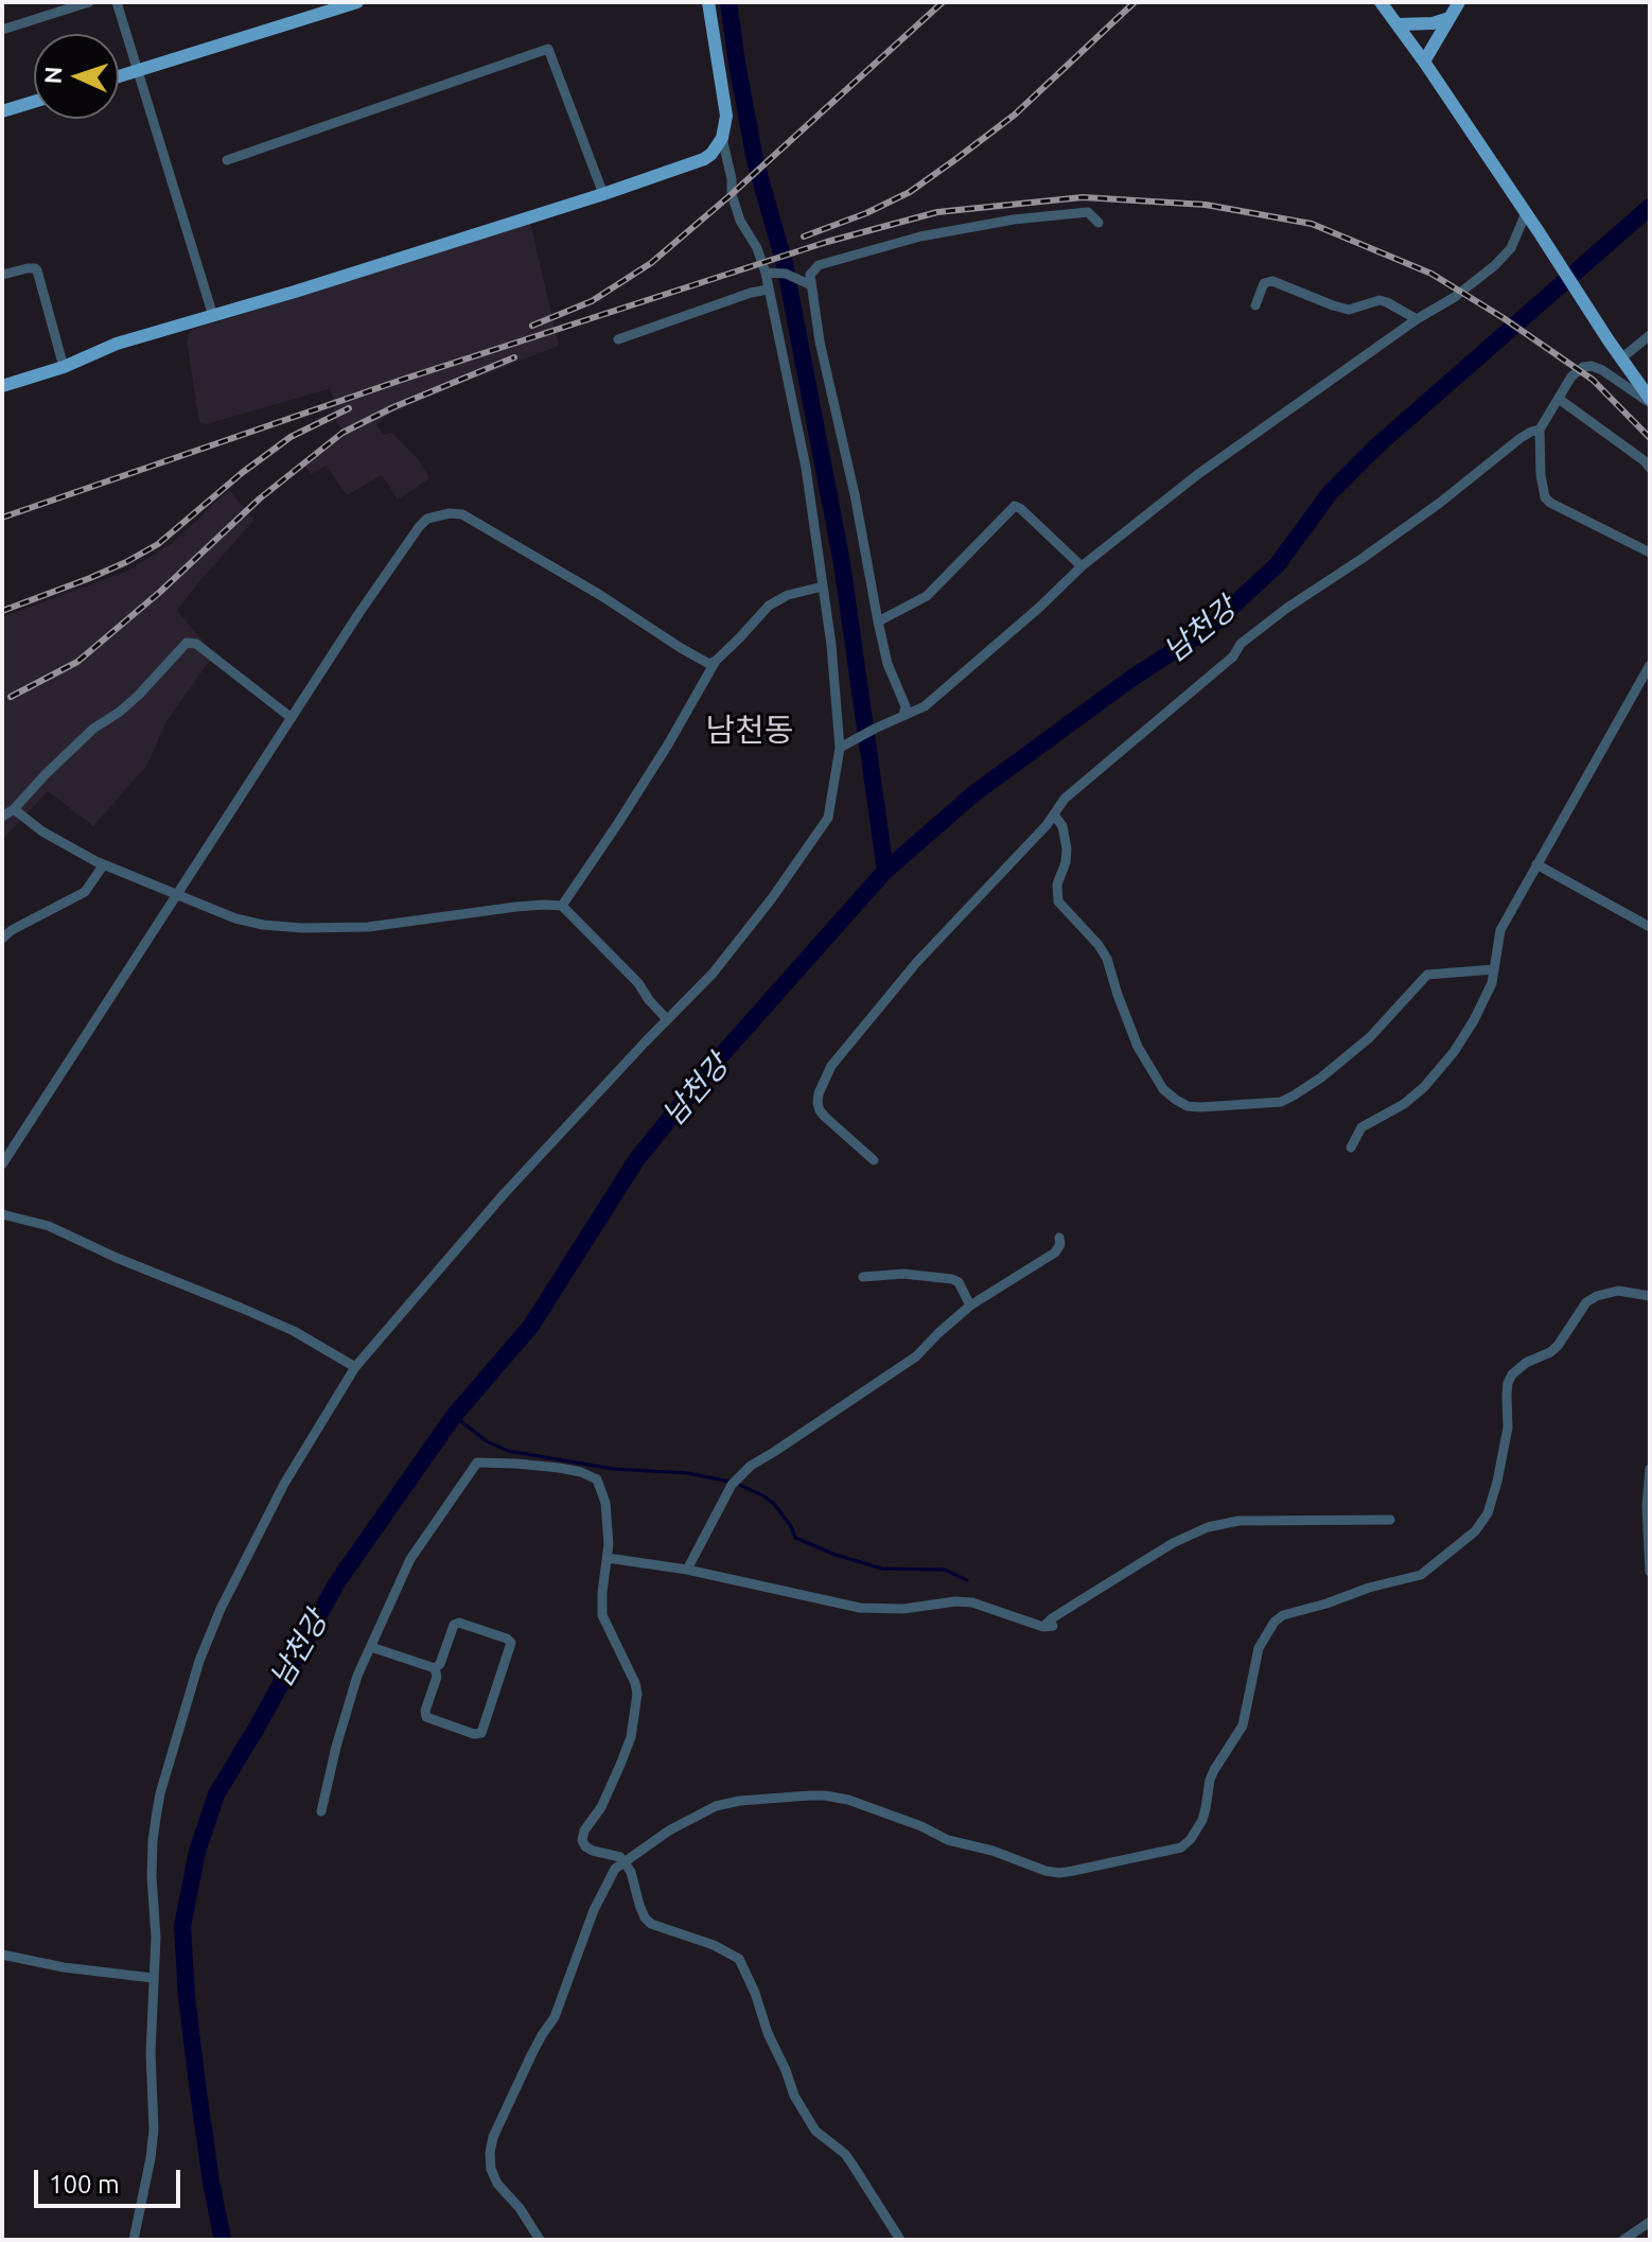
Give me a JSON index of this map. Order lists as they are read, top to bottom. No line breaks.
{"districts":["남천동"],"water":["남천강"],"scale_bar":"100 m","north":"left"}
